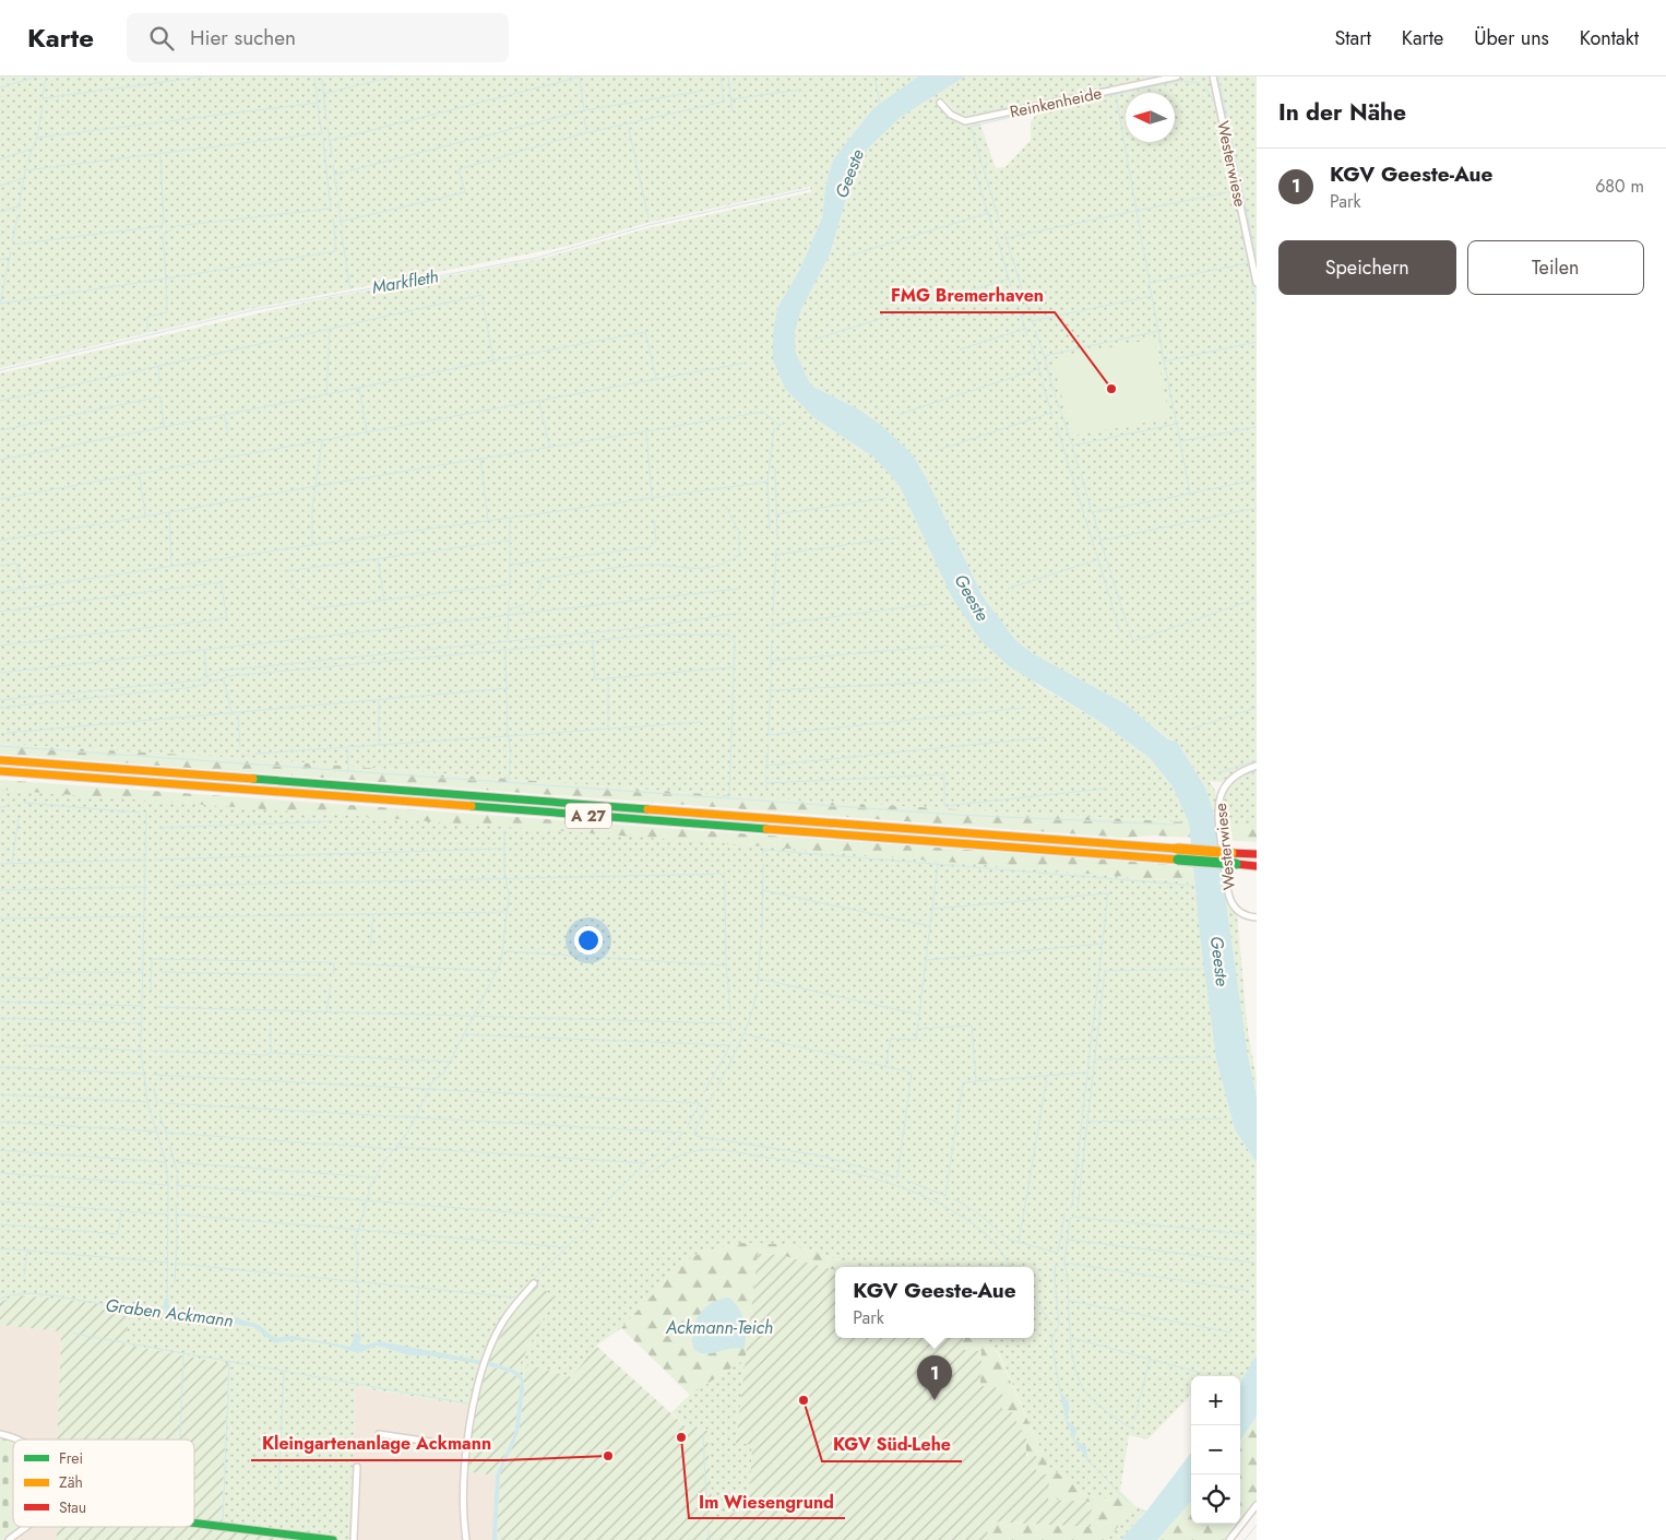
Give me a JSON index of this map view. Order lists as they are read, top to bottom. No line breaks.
{"streets":{"main road":["A 27"],"street":["Reinkenheide","Westerwiese"]},"water":["Geeste","Markfleth","Graben Ackmann","Ackmann-Teich"],"places":["FMG Bremerhaven","KGV Süd-Lehe","Im Wiesengrund","Kleingartenanlage Ackmann"],"legend":["Frei","Zäh","Stau"],"north":"left","page":{"header":"Karte","search":"Hier suchen","nav":["Start","Karte","Über uns","Kontakt"],"heading":"In der Nähe","list":[{"mark":"1","name":"KGV Geeste-Aue","note":"Park","value":"680 m"}],"buttons":["Speichern","Teilen"],"popup":["KGV Geeste-Aue","Park"],"pins":"1","map_buttons":["+","−"]}}
